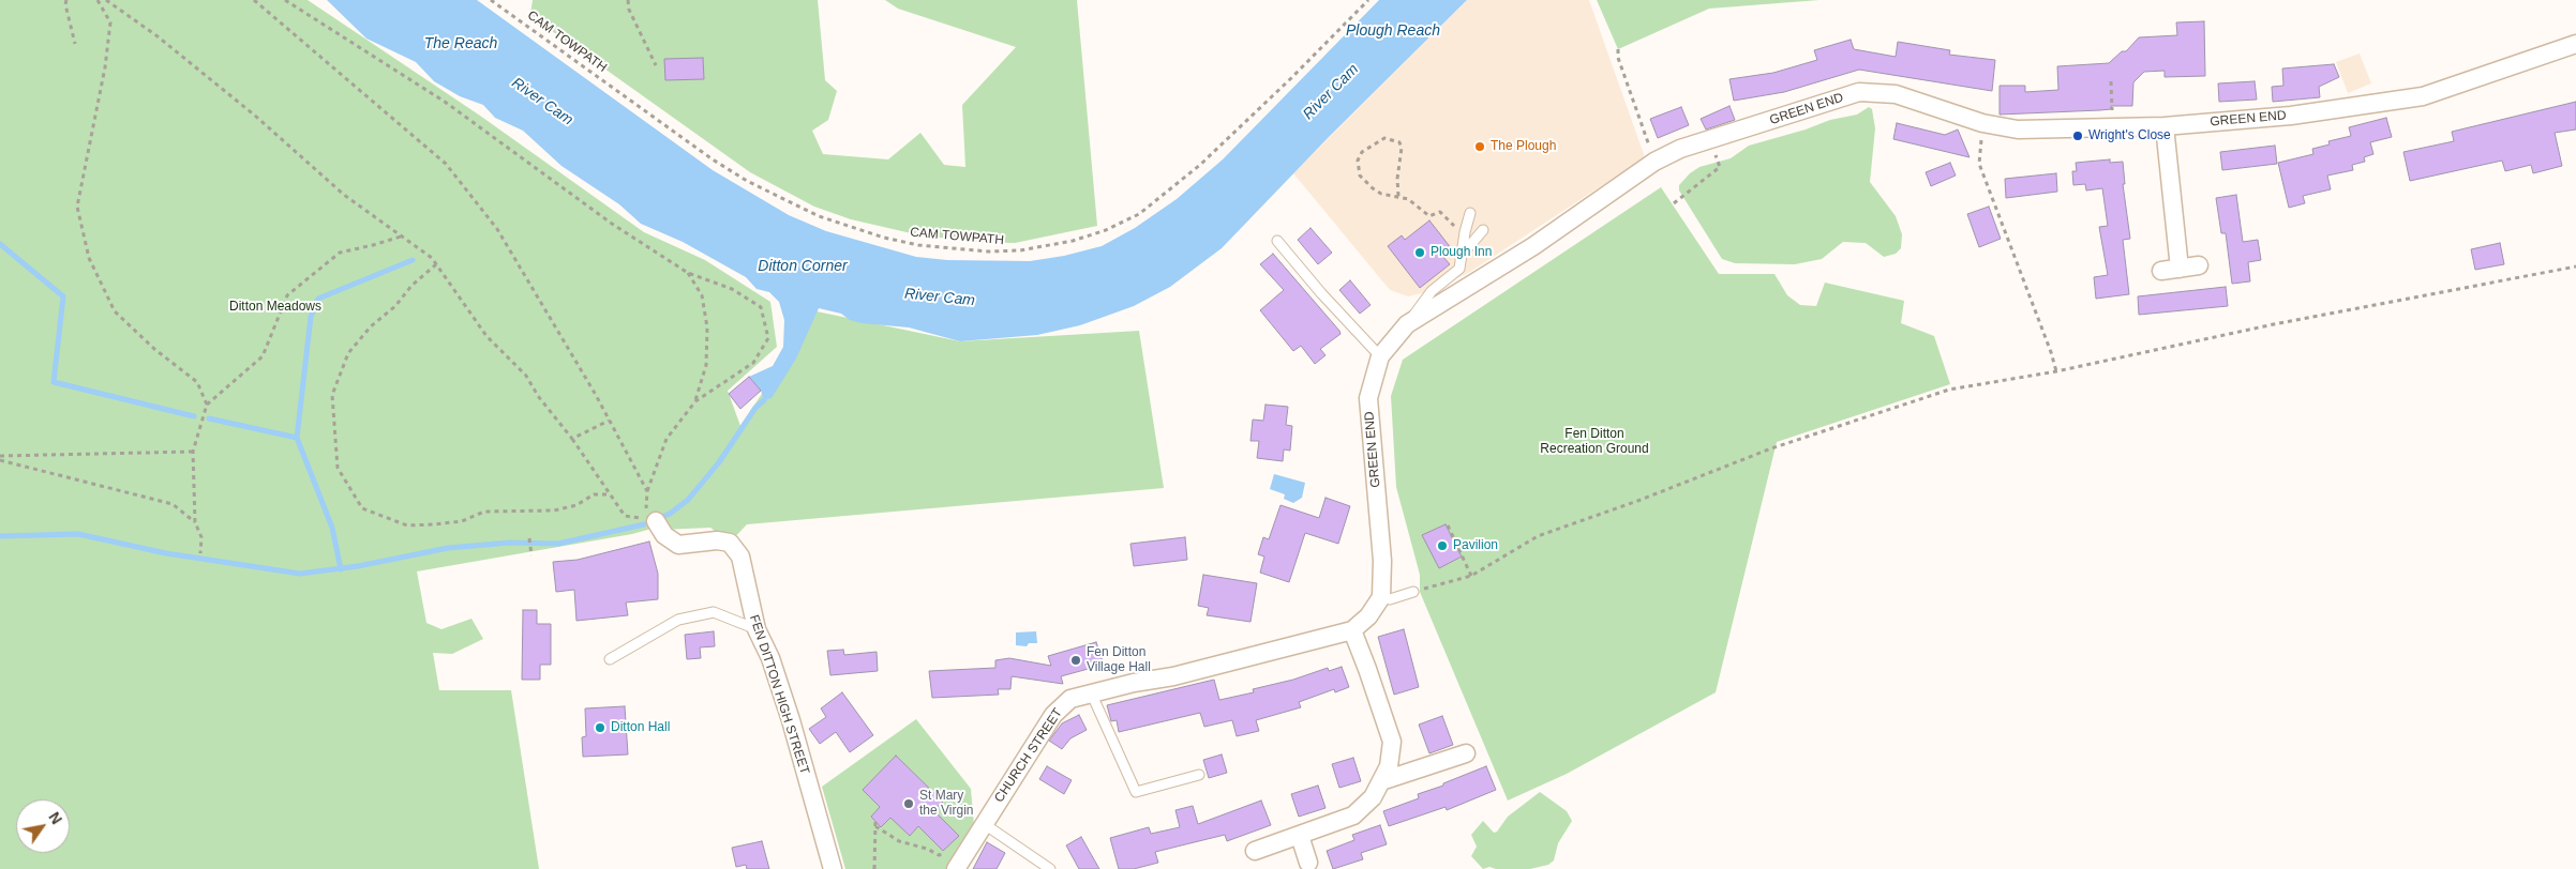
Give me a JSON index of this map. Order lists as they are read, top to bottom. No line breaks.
{"streets":{"street":["GREEN END","FEN DITTON HIGH STREET","CHURCH STREET"],"path":["CAM TOWPATH"]},"water":["Plough Reach","The Reach","River Cam","Ditton Corner"],"parks":["Ditton Meadows","Fen Ditton Recreation Ground"],"places":["Wright's Close","The Plough","Plough Inn","Pavilion","Fen Ditton Village Hall","Ditton Hall","St Mary the Virgin"],"north":"top right"}
